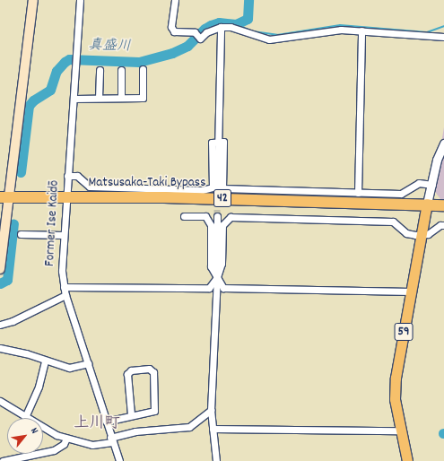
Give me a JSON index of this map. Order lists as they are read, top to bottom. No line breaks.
{"streets":{"highway":["Matsusaka-Taki Bypass","42"],"main road":["59"],"street":["Former Ise Kaidō"]},"crossings":[["Matsusaka-Taki Bypass","Former Ise Kaidō"],["Matsusaka-Taki Bypass","59"]],"districts":["上川町"],"water":["真盛川"],"north":"top right"}
